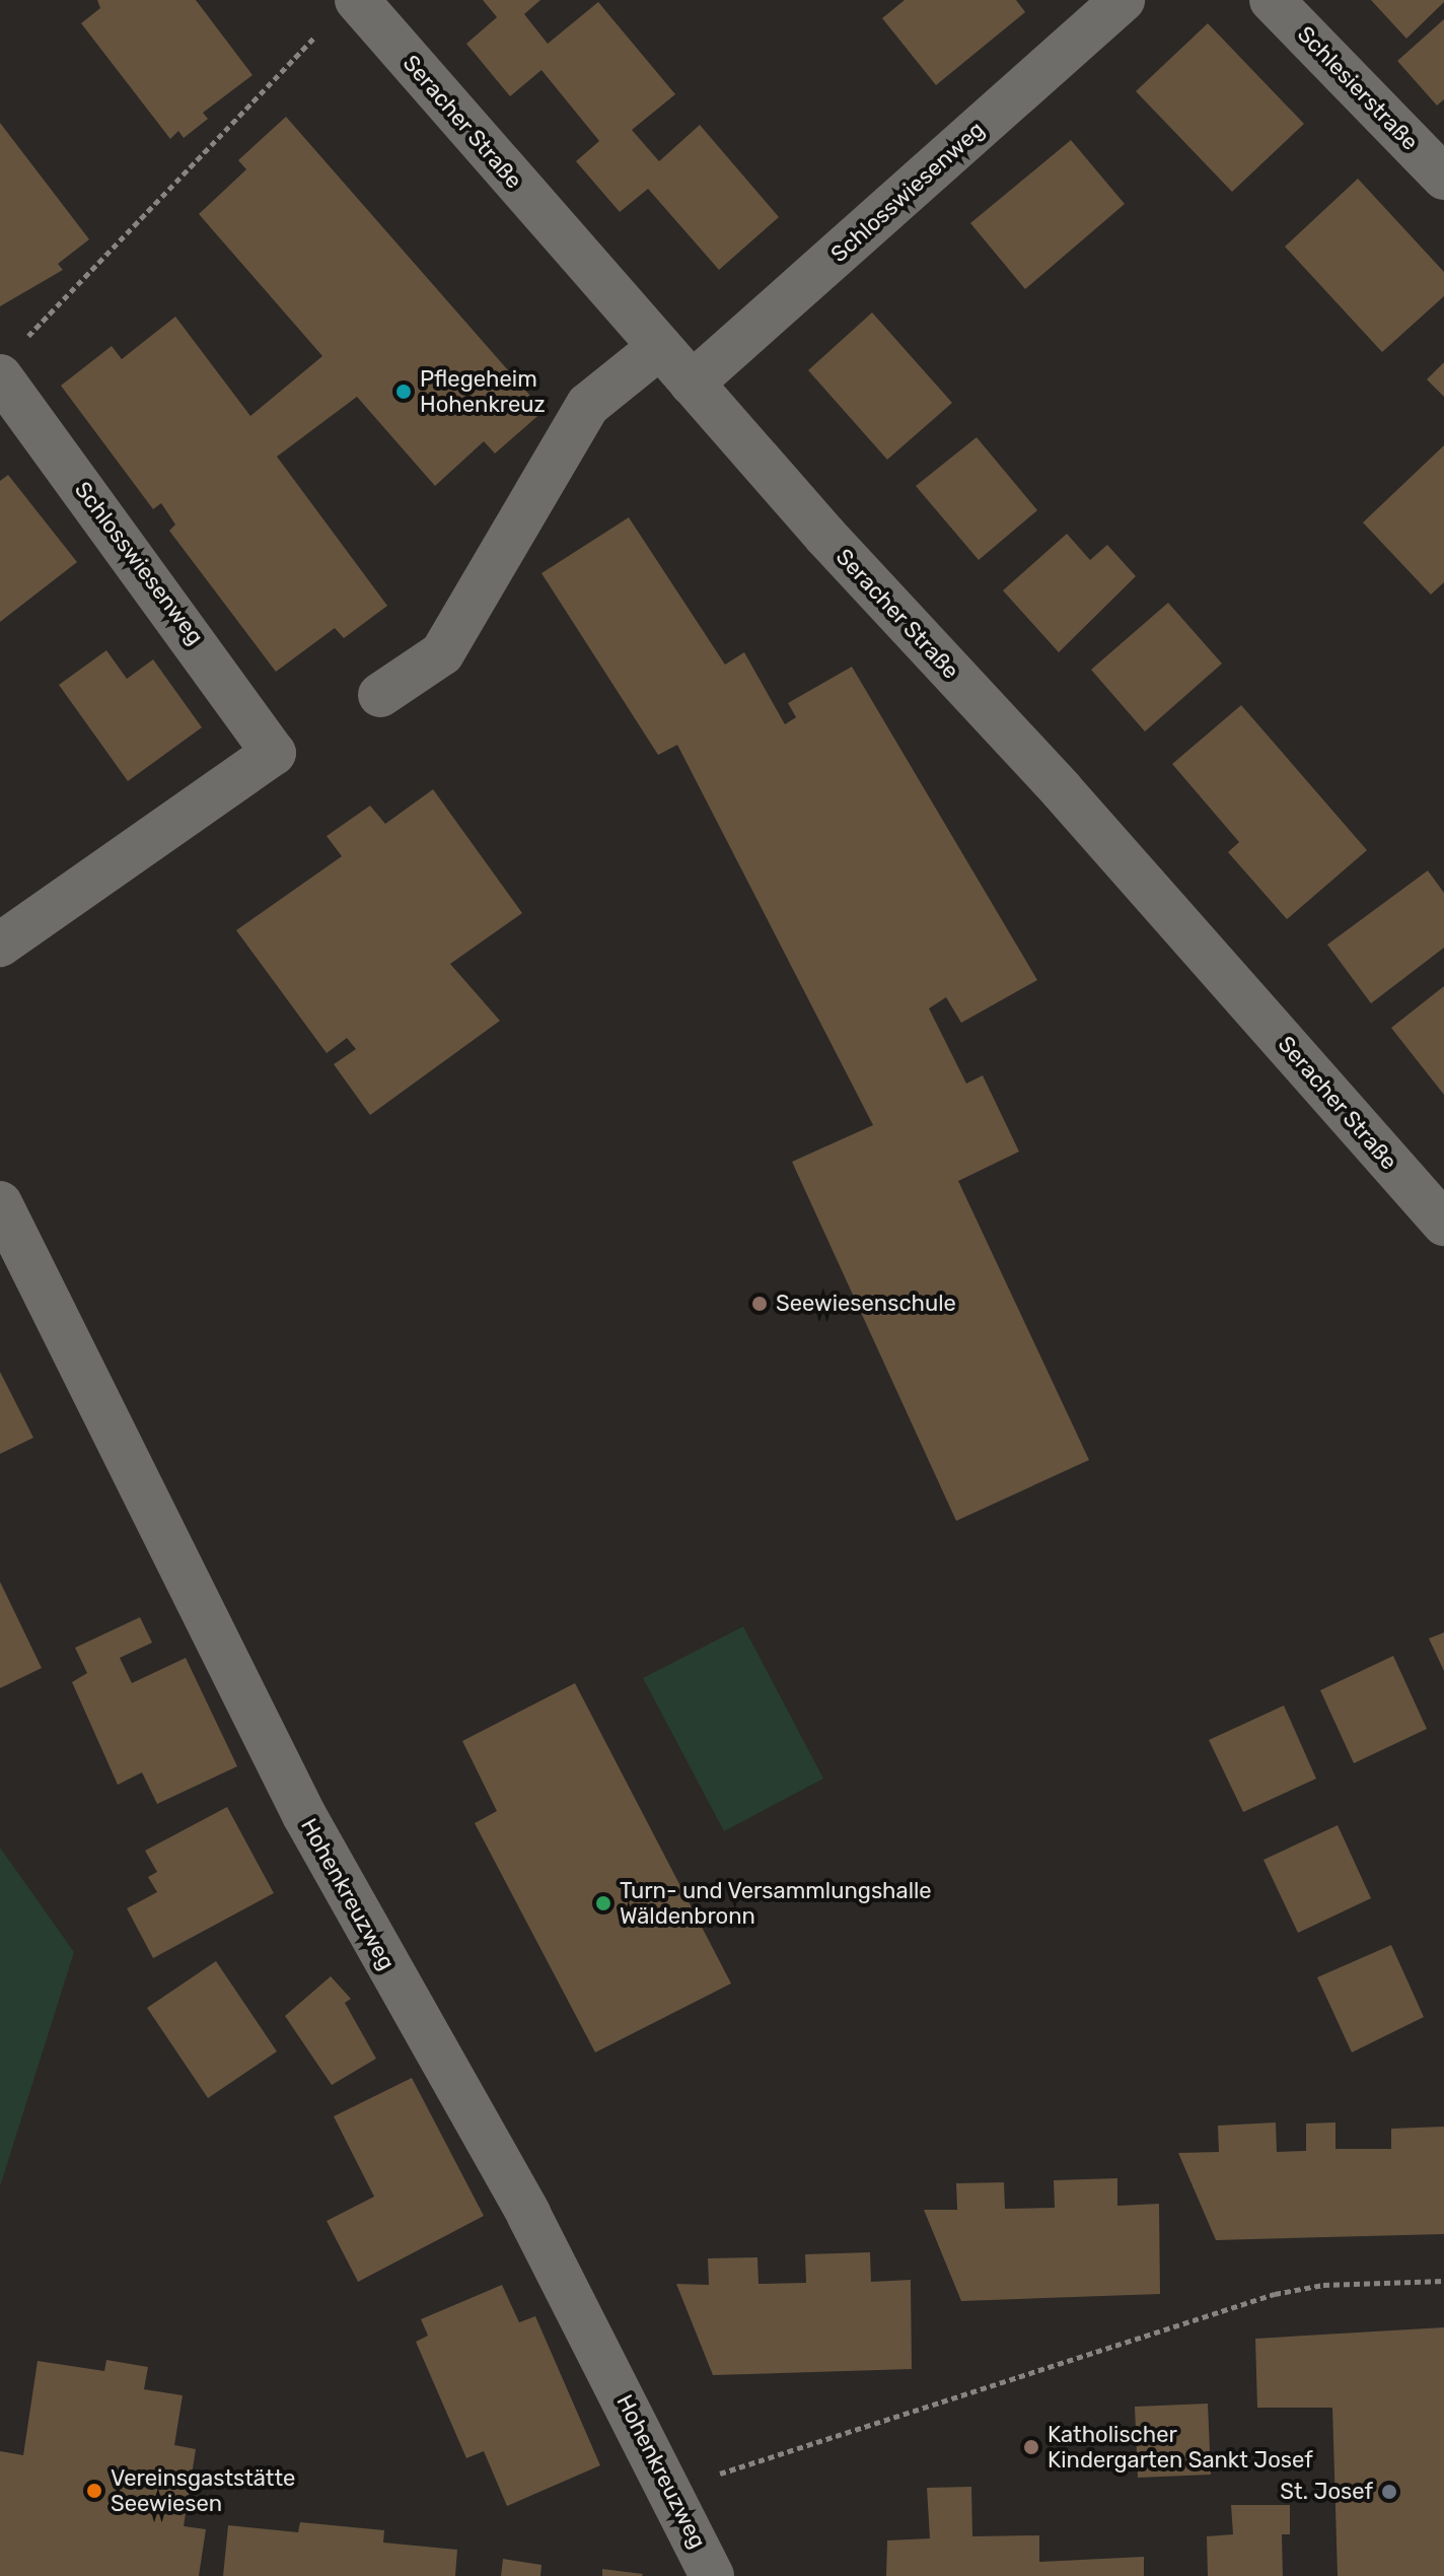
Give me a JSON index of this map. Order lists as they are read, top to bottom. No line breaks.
{"streets":{"street":["Schlesierstraße","Seracher Straße","Schlosswiesenweg","Hohenkreuzweg"]},"crossings":[["Seracher Straße","Schlosswiesenweg"]],"places":["Pflegeheim Hohenkreuz","Seewiesenschule","Turn- und Versammlungshalle Wäldenbronn","Katholischer Kindergarten Sankt Josef","Vereinsgaststätte Seewiesen","St. Josef"]}
